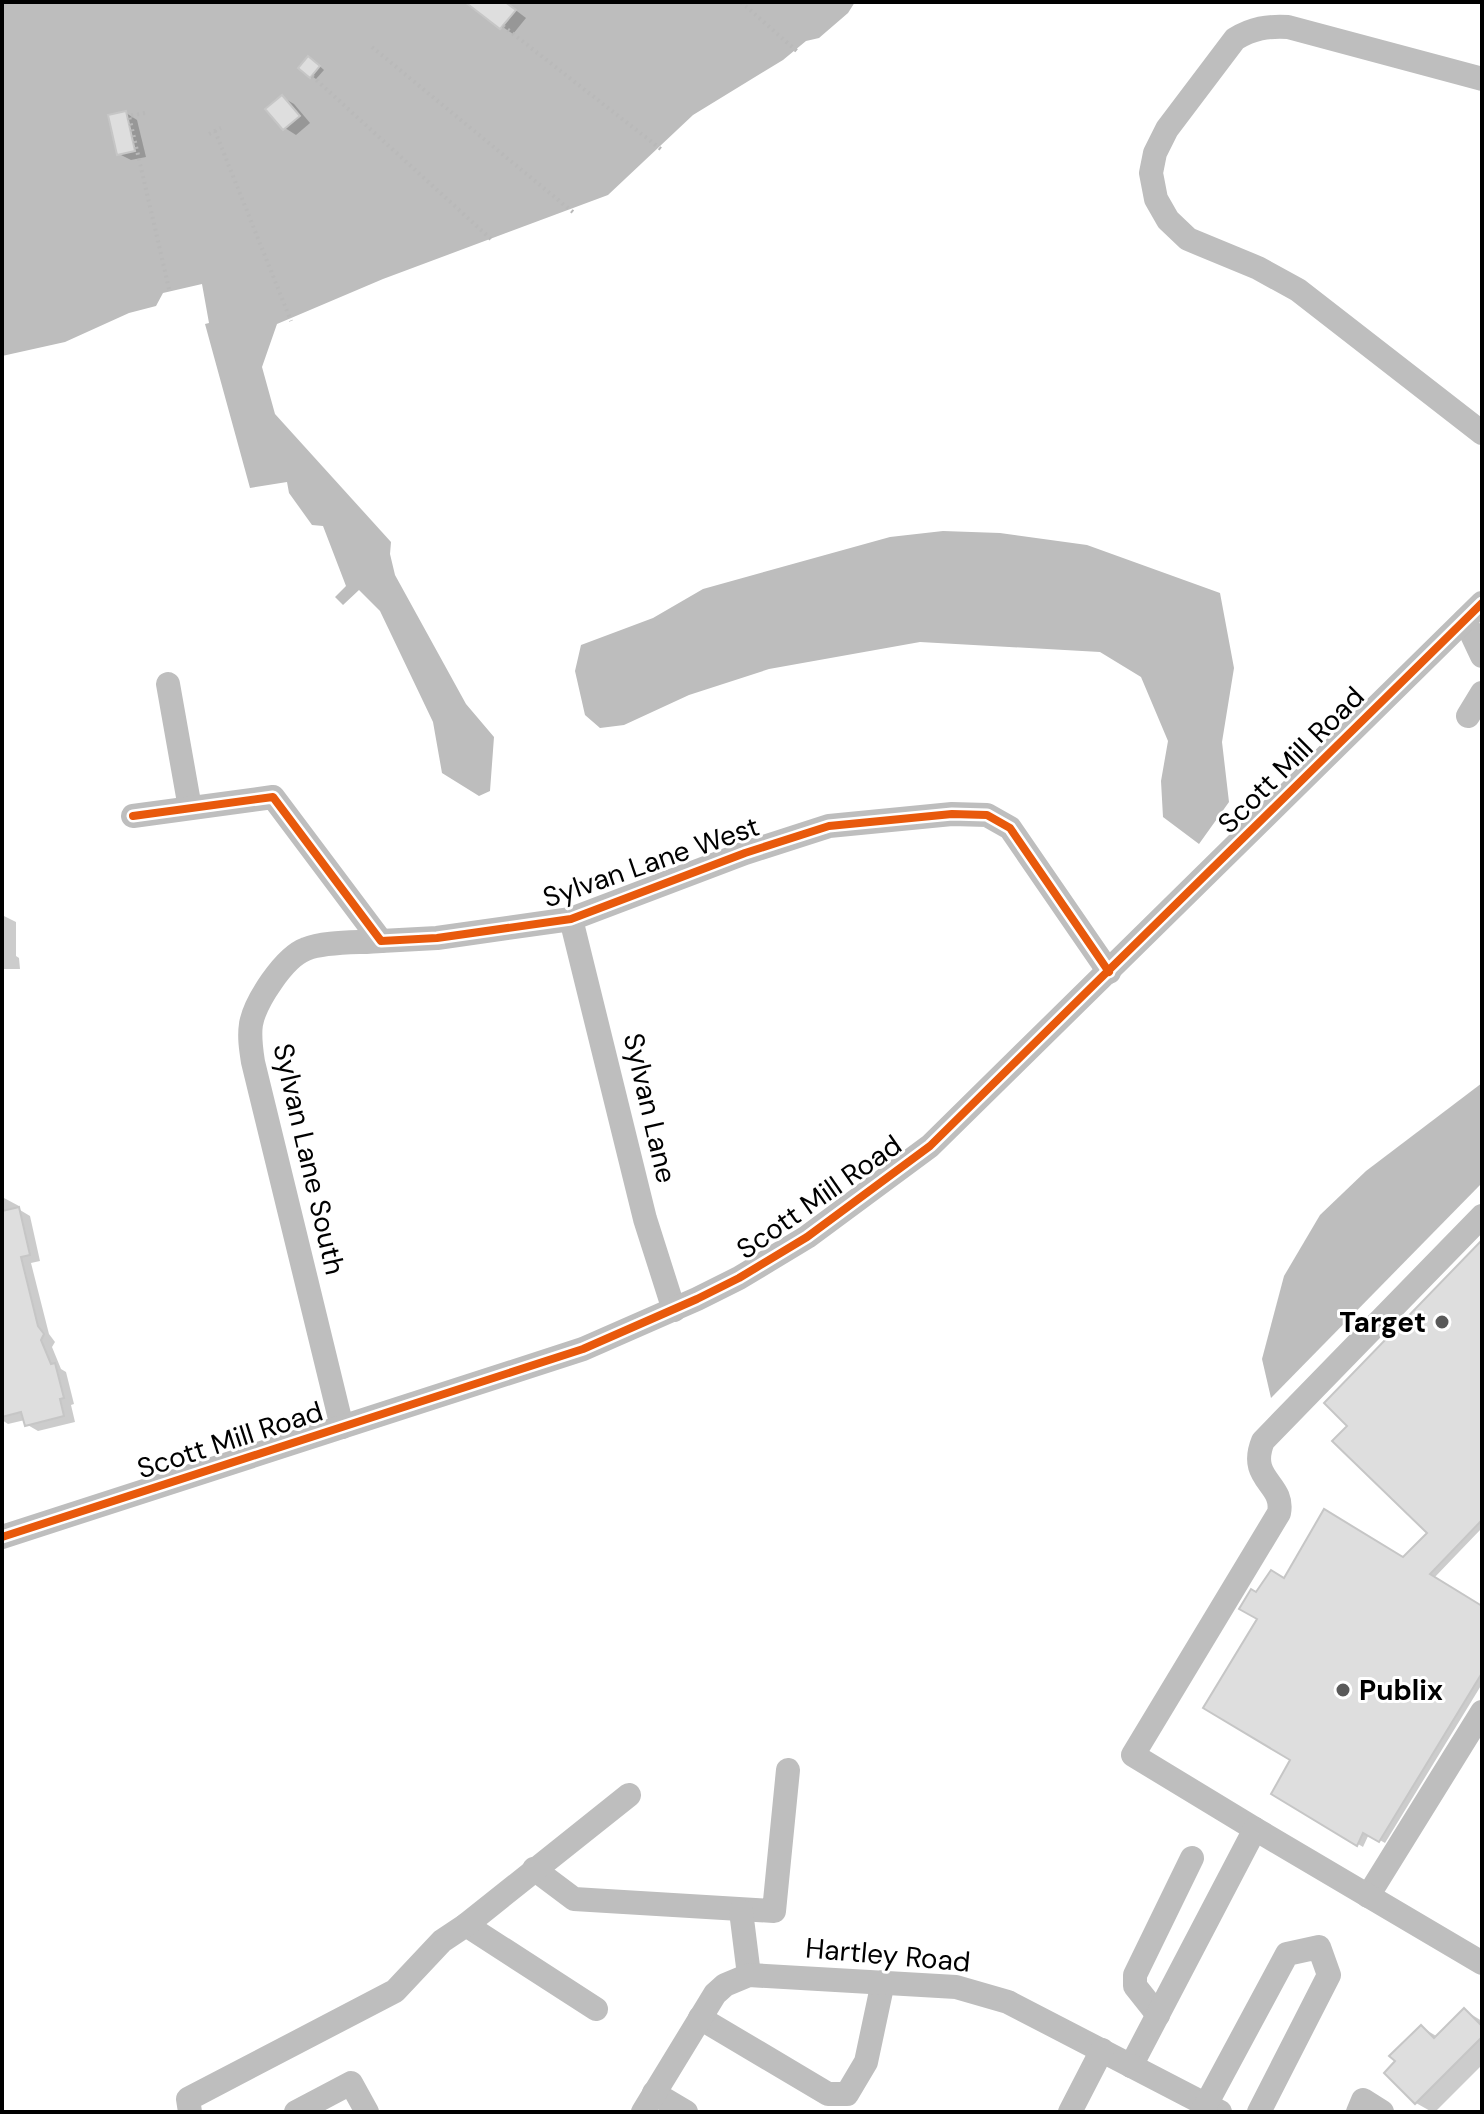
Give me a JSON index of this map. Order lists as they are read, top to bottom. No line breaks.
{"streets":{"street":["Scott Mill Road","Sylvan Lane West","Sylvan Lane","Sylvan Lane South","Hartley Road"]},"crossings":[["Scott Mill Road","Sylvan Lane West"],["Scott Mill Road","Sylvan Lane"],["Scott Mill Road","Sylvan Lane South"],["Sylvan Lane West","Sylvan Lane"],["Sylvan Lane West","Sylvan Lane South"]],"places":["Target","Publix"]}
